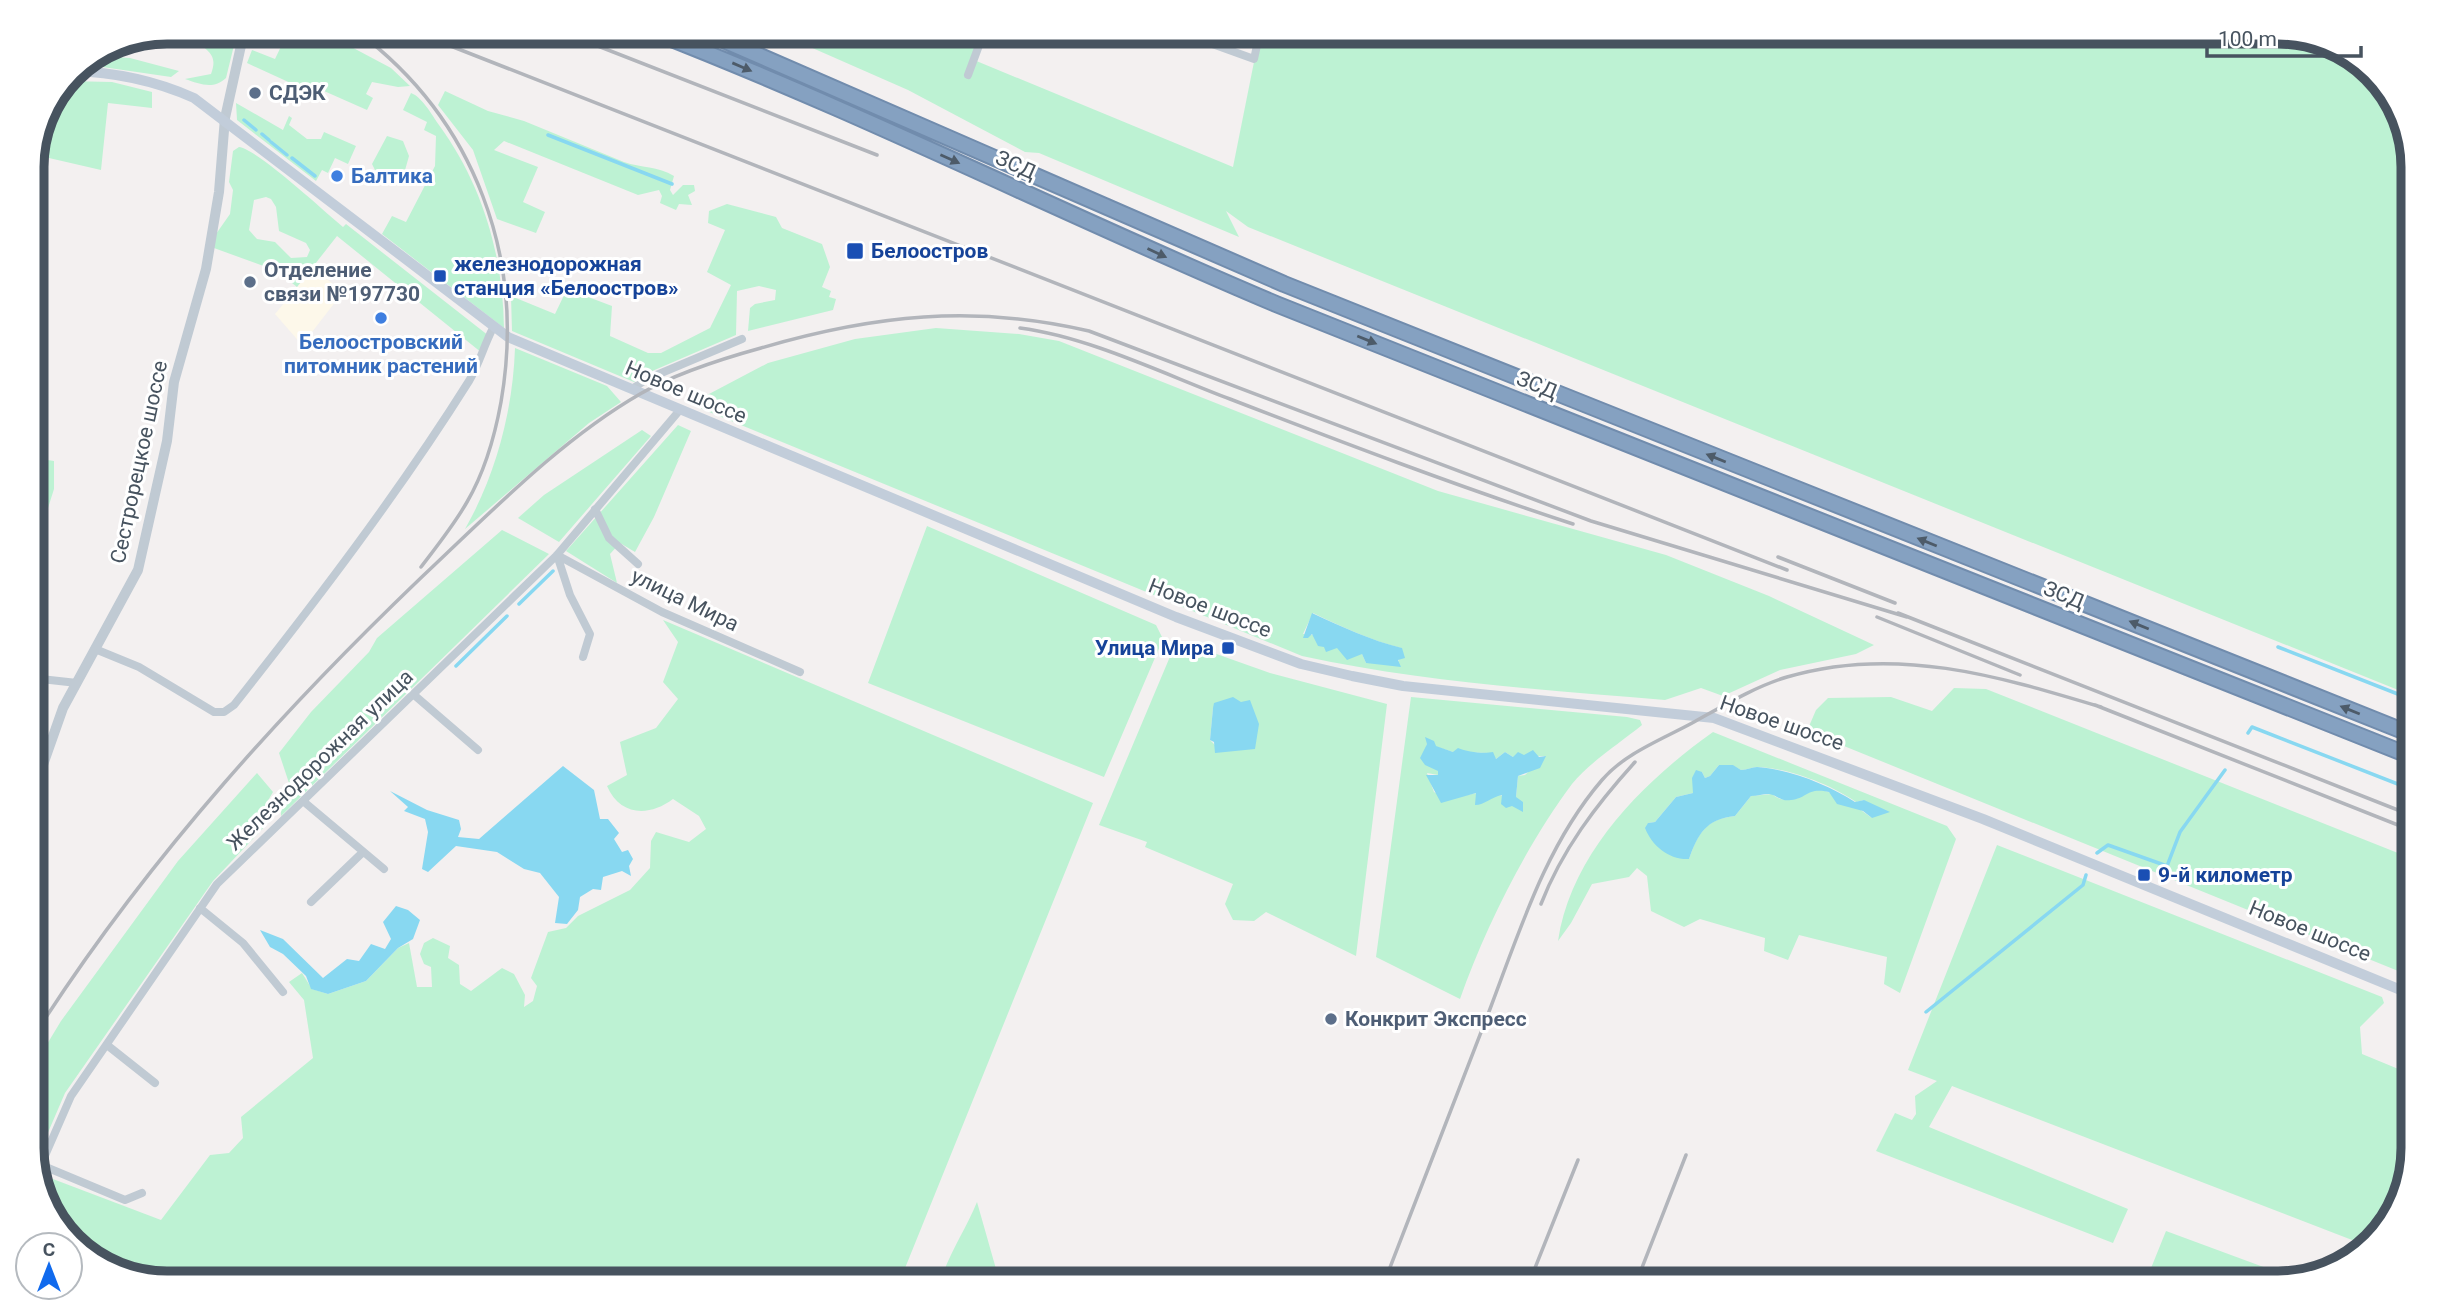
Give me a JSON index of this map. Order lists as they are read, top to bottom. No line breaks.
{"streets":{"highway":["ЗСД"],"main road":["Новое шоссе"],"street":["Сестрорецкое шоссе","улица Мира","Железнодорожная улица"]},"crossings":[["Новое шоссе","Сестрорецкое шоссе"],["Новое шоссе","Железнодорожная улица"],["улица Мира","Железнодорожная улица"]],"places":{"other":["СДЭК","Балтика","Отделение связи №197730","Белоостровский питомник растений","Конкрит Экспресс"],"transit":["Белоостров","железнодорожная станция «Белоостров»","Улица Мира","9-й километр"]},"scale_bar":"100 m","north":"top"}
